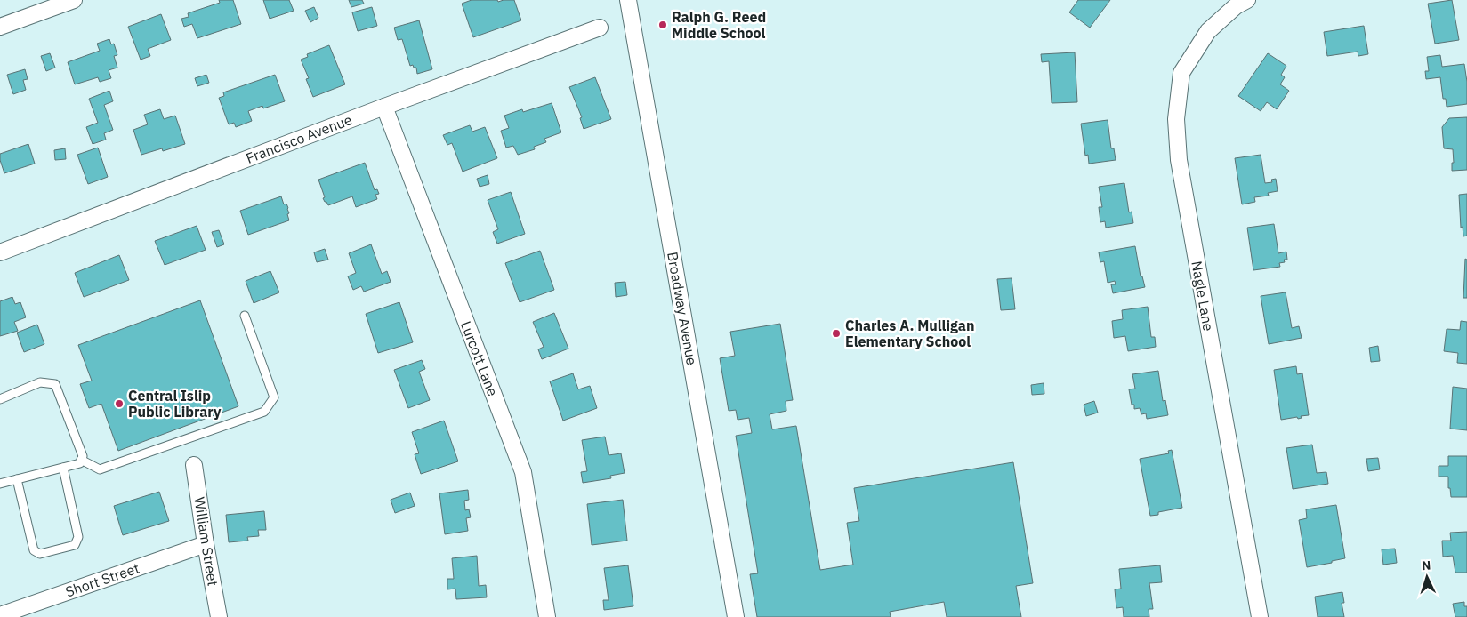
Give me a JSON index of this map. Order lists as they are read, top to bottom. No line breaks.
{"streets":{"street":["Francisco Avenue","Nagle Lane","Broadway Avenue","Lurcott Lane","William Street","Short Street"]},"crossings":[["Francisco Avenue","Lurcott Lane"],["William Street","Short Street"]],"places":["Ralph G. Reed Middle School","Charles A. Mulligan Elementary School","Central Islip Public Library"],"north":"top"}
